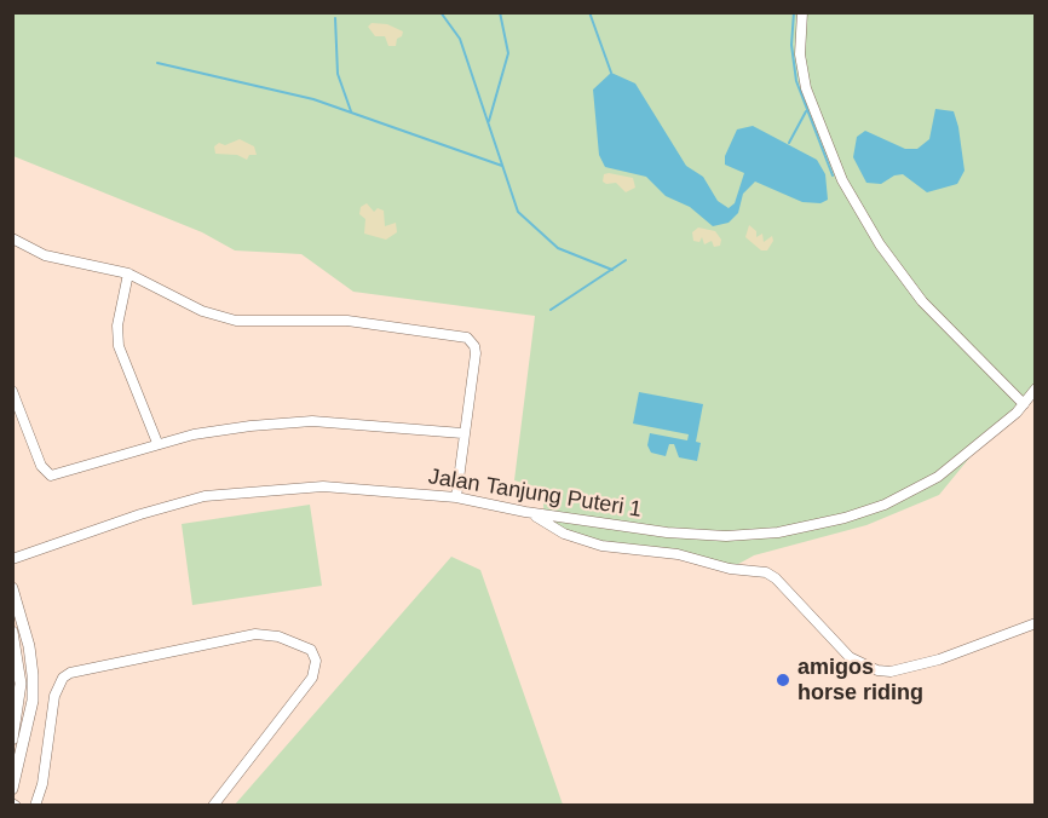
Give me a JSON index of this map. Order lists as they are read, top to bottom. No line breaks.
{"streets":{"street":["Jalan Tanjung Puteri 1"]},"places":["amigos horse riding"]}
